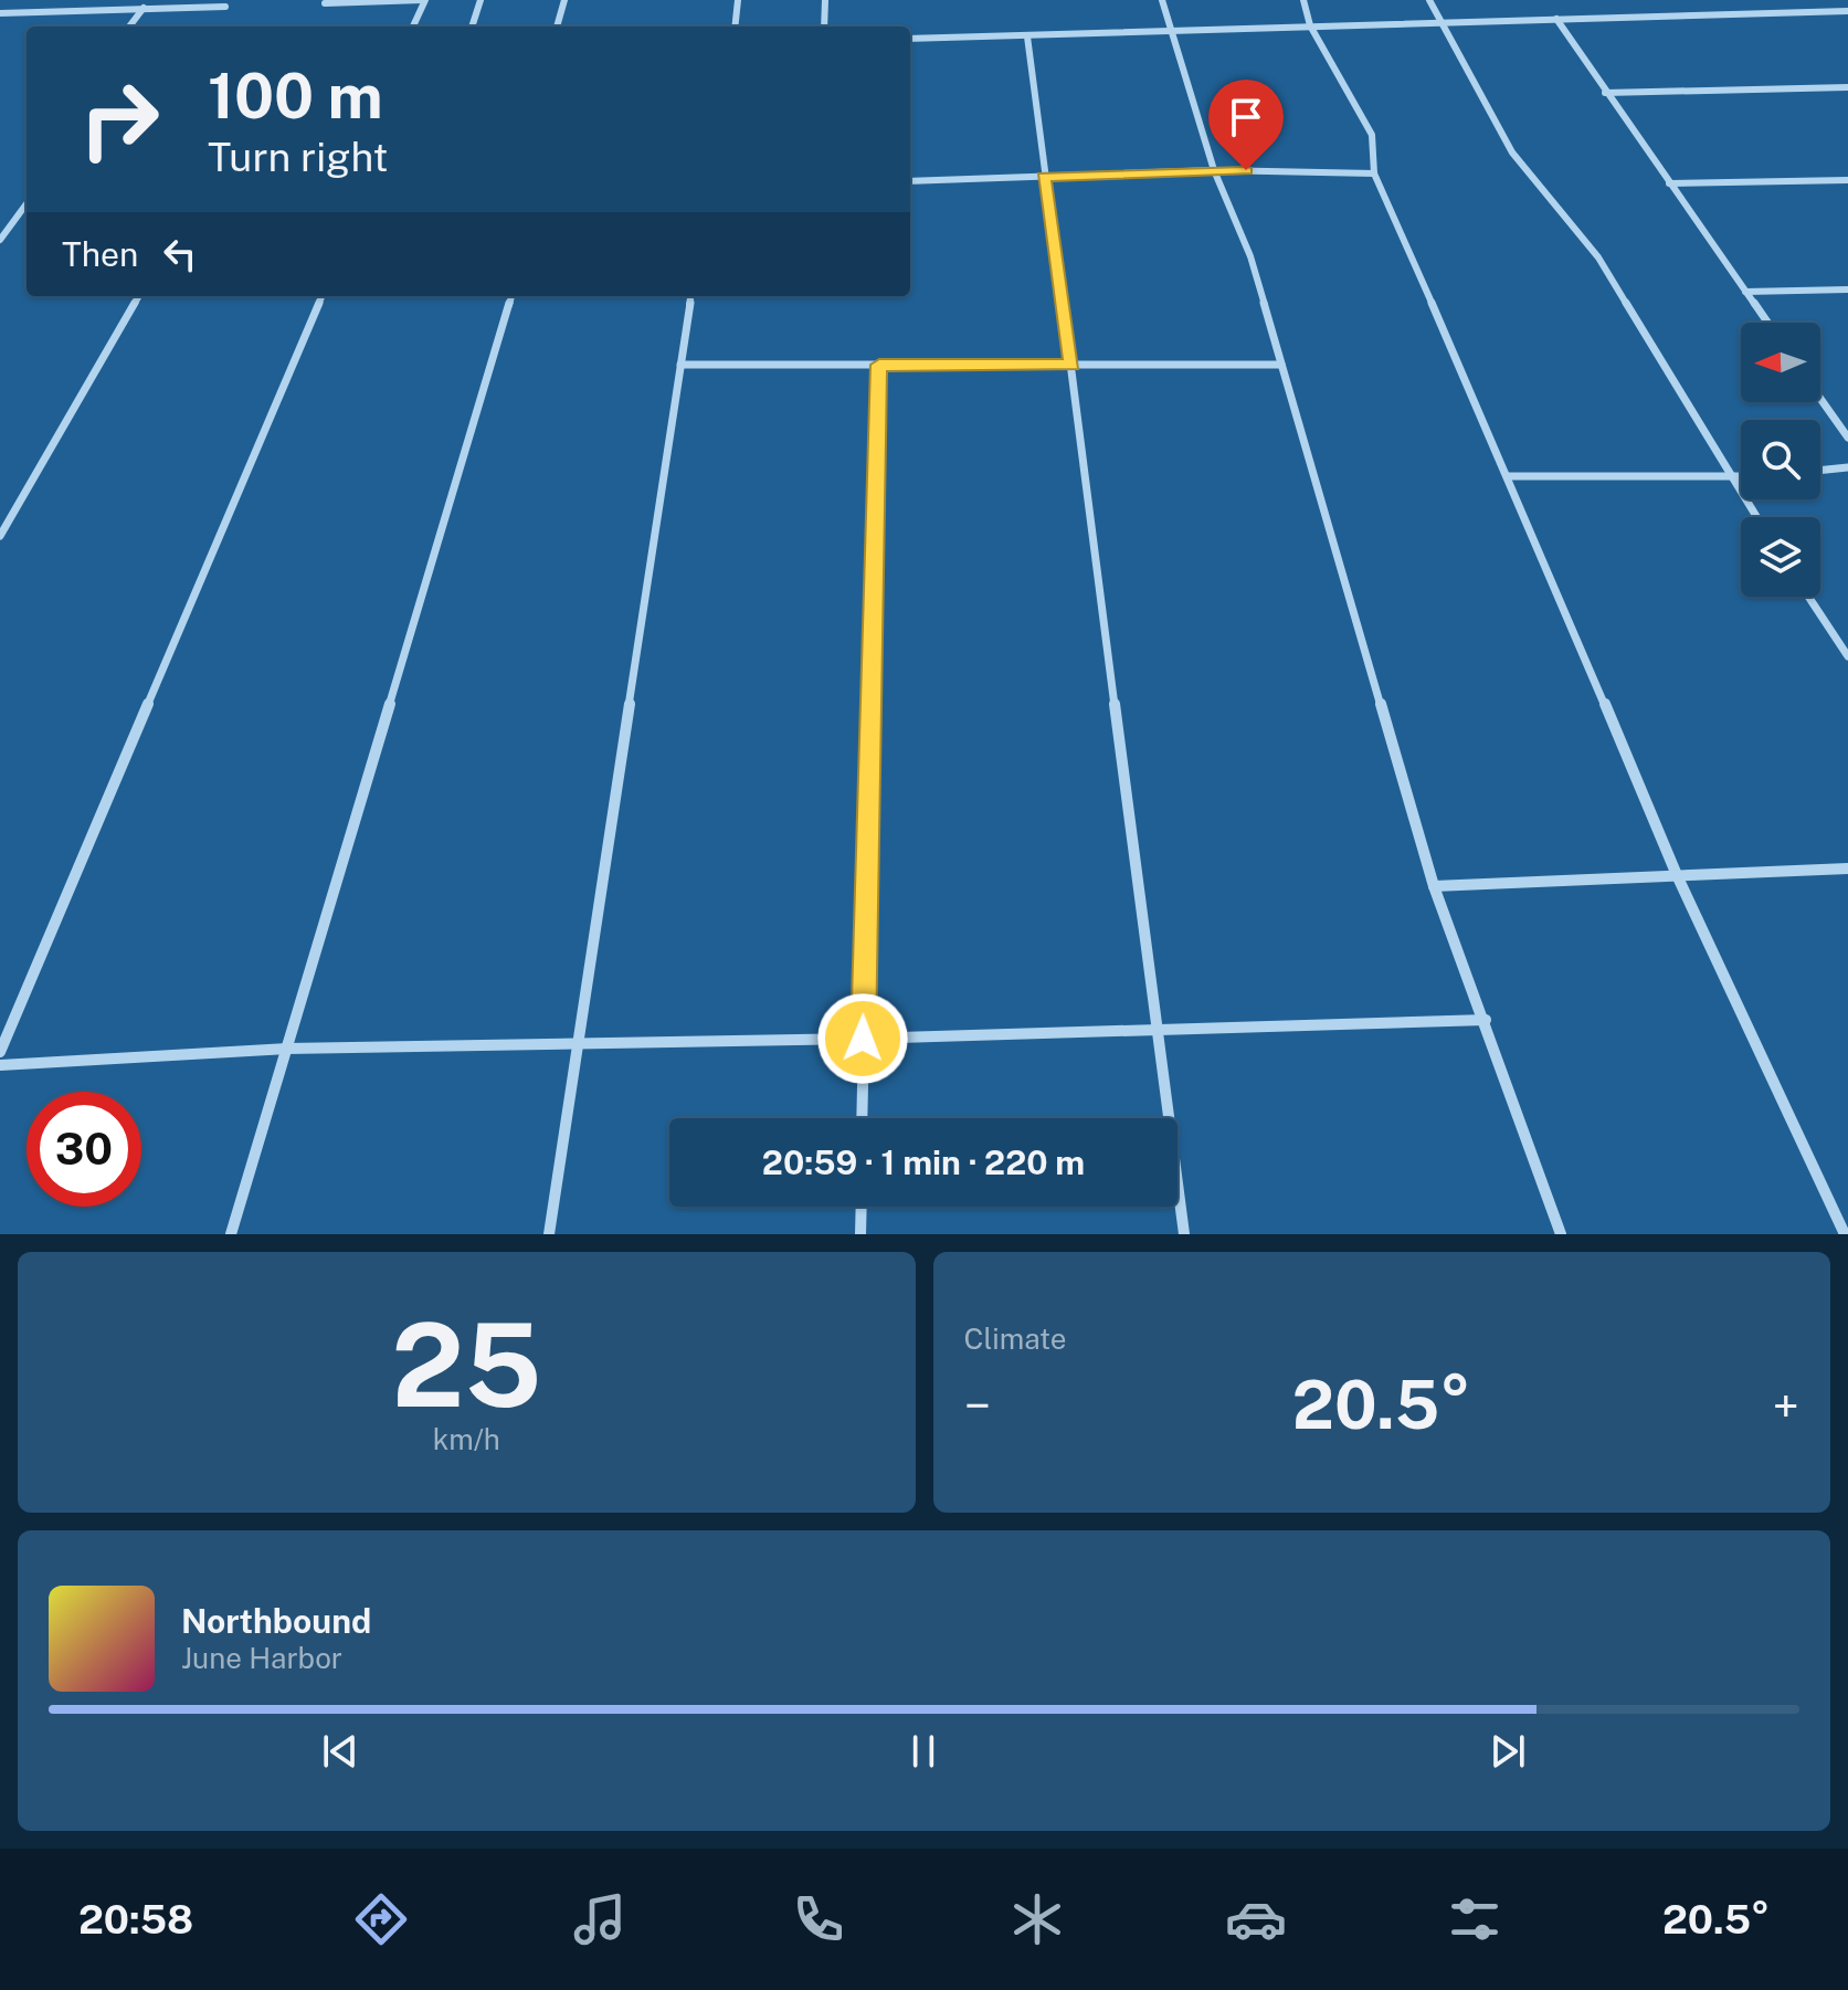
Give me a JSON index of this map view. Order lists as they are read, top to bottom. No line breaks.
{"north":"left","page":{"turn":["100 m","Turn right"],"then":"Then","limit":"30","trip":"20:59 · 1 min · 220 m","tile":[["25","km/h"],"Climate"],"heat":["−","20.5°","+"],"song":["Northbound","June Harbor"],"tabs":["20:58","20.5°"]}}
